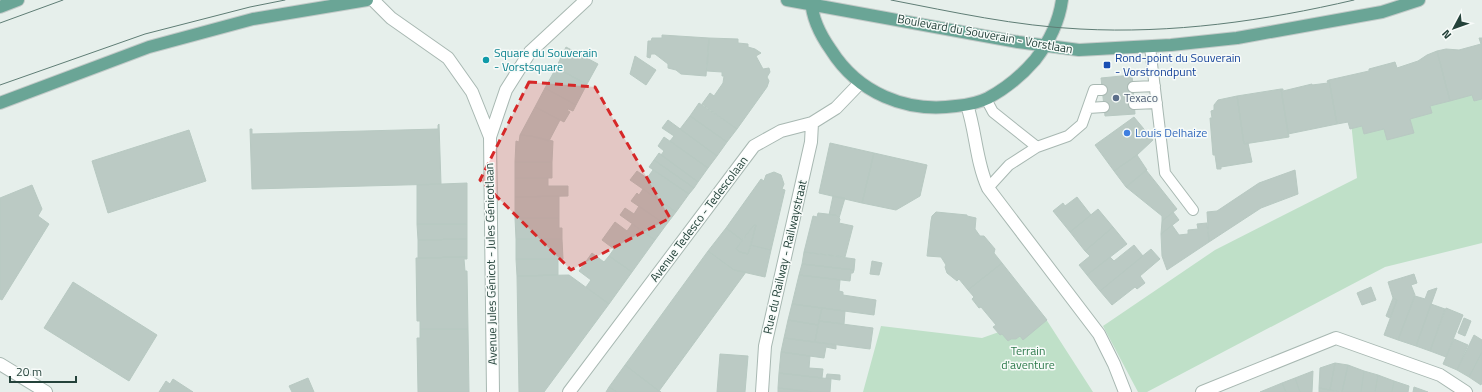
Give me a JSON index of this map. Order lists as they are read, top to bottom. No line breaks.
{"streets":{"main road":["Boulevard du Souverain - Vorstlaan"],"street":["Avenue Tedesco - Tedescolaan","Rue du Railway - Railwaystraat","Avenue Jules Génicot - Jules Génicotlaan"]},"crossings":[["Avenue Tedesco - Tedescolaan","Rue du Railway - Railwaystraat"]],"parks":["Terrain d'aventure"],"places":{"other":["Square du Souverain - Vorstsquare","Texaco","Louis Delhaize"],"transit":["Rond-point du Souverain - Vorstrondpunt"]},"scale_bar":"20 m","north":"bottom left"}
